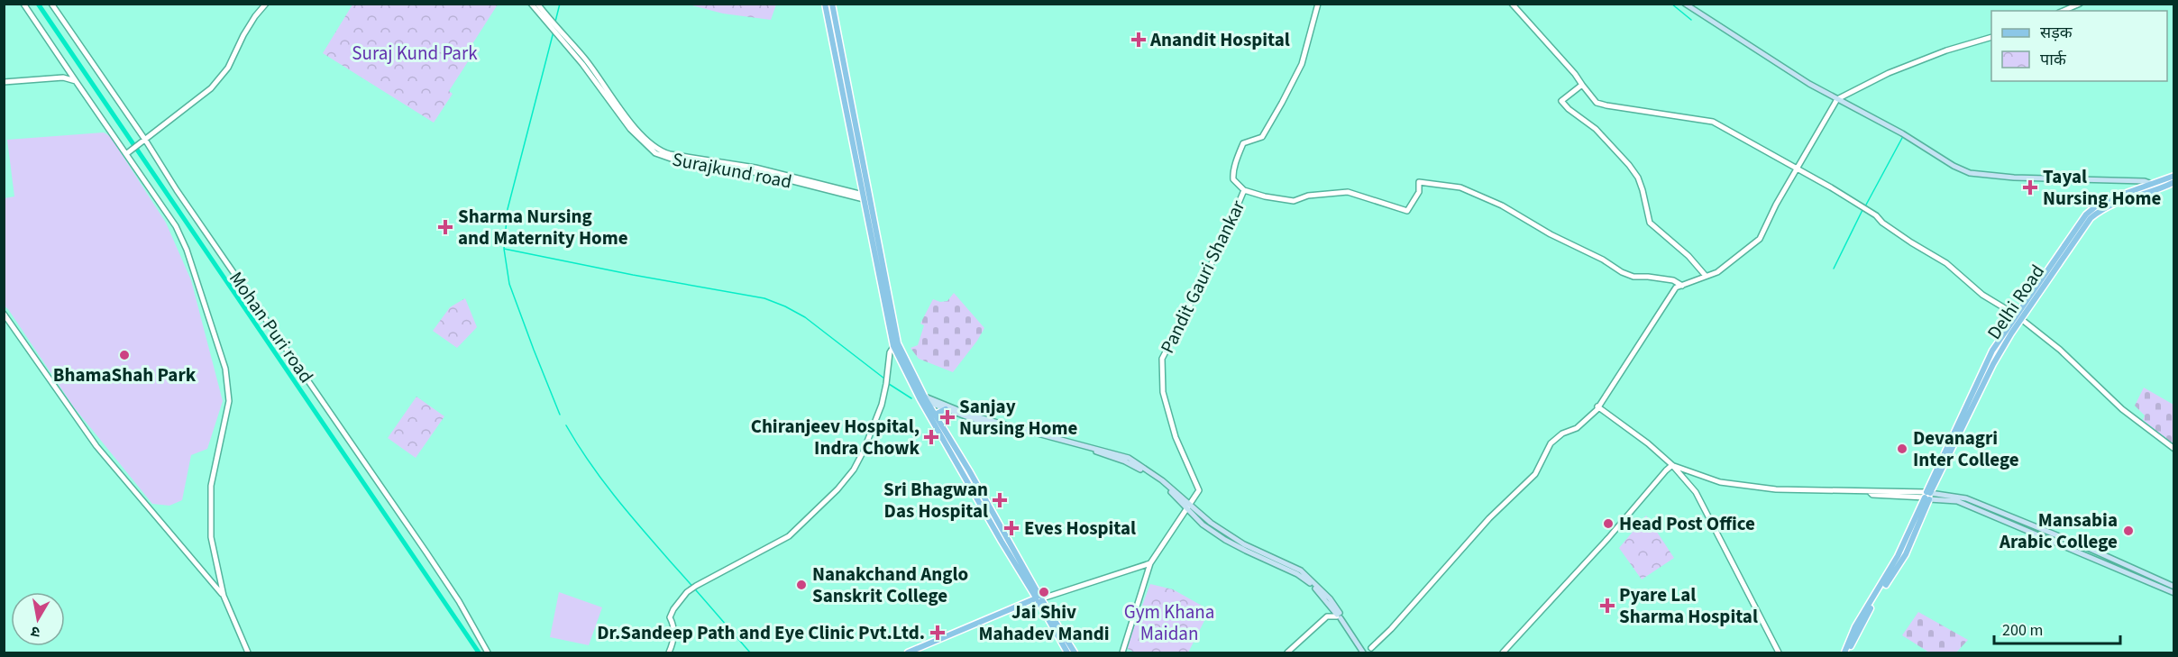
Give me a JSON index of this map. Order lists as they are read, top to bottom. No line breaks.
{"streets":{"main road":["Delhi Road"],"street":["Surajkund road","Pandit Gauri Shankar","Mohan Puri road"]},"parks":["Suraj Kund Park","Gym Khana Maidan"],"places":{"health":["Anandit Hospital","Tayal Nursing Home","Sharma Nursing and Maternity Home","Sanjay Nursing Home","Chiranjeev Hospital, Indra Chowk","Sri Bhagwan Das Hospital","Eves Hospital","Pyare Lal Sharma Hospital","Dr.Sandeep Path and Eye Clinic Pvt.Ltd."],"other":["BhamaShah Park","Devanagri Inter College","Head Post Office","Mansabia Arabic College","Nanakchand Anglo Sanskrit College","Jai Shiv Mahadev Mandi"]},"legend":["सड़क","पार्क"],"scale_bar":"200 m","north":"bottom"}
